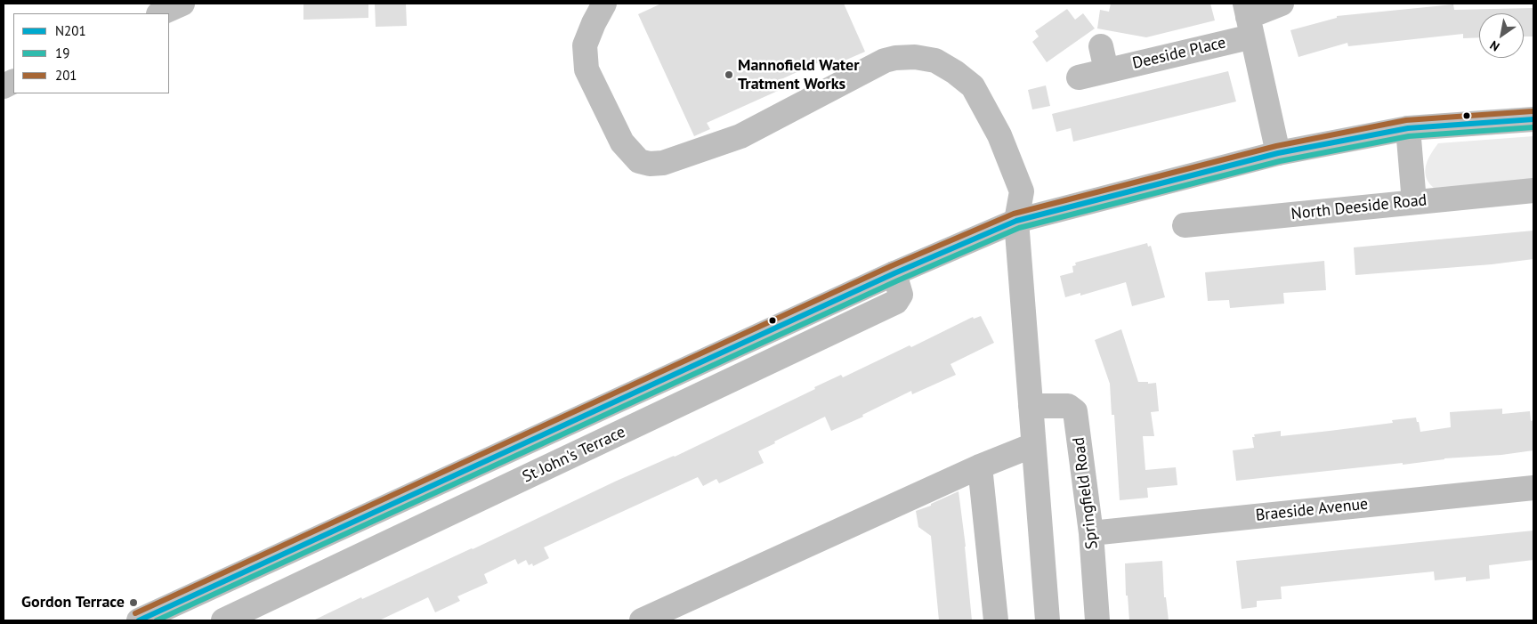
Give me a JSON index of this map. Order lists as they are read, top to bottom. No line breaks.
{"streets":{"street":["Deeside Place","North Deeside Road","St John's Terrace","Springfield Road","Braeside Avenue"]},"crossings":[["Springfield Road","Braeside Avenue"]],"places":["Mannofield Water Tratment Works","Gordon Terrace"],"lines":["transit line 201","transit line N201","transit line 19"],"legend":["N201","19","201"],"north":"bottom left"}
